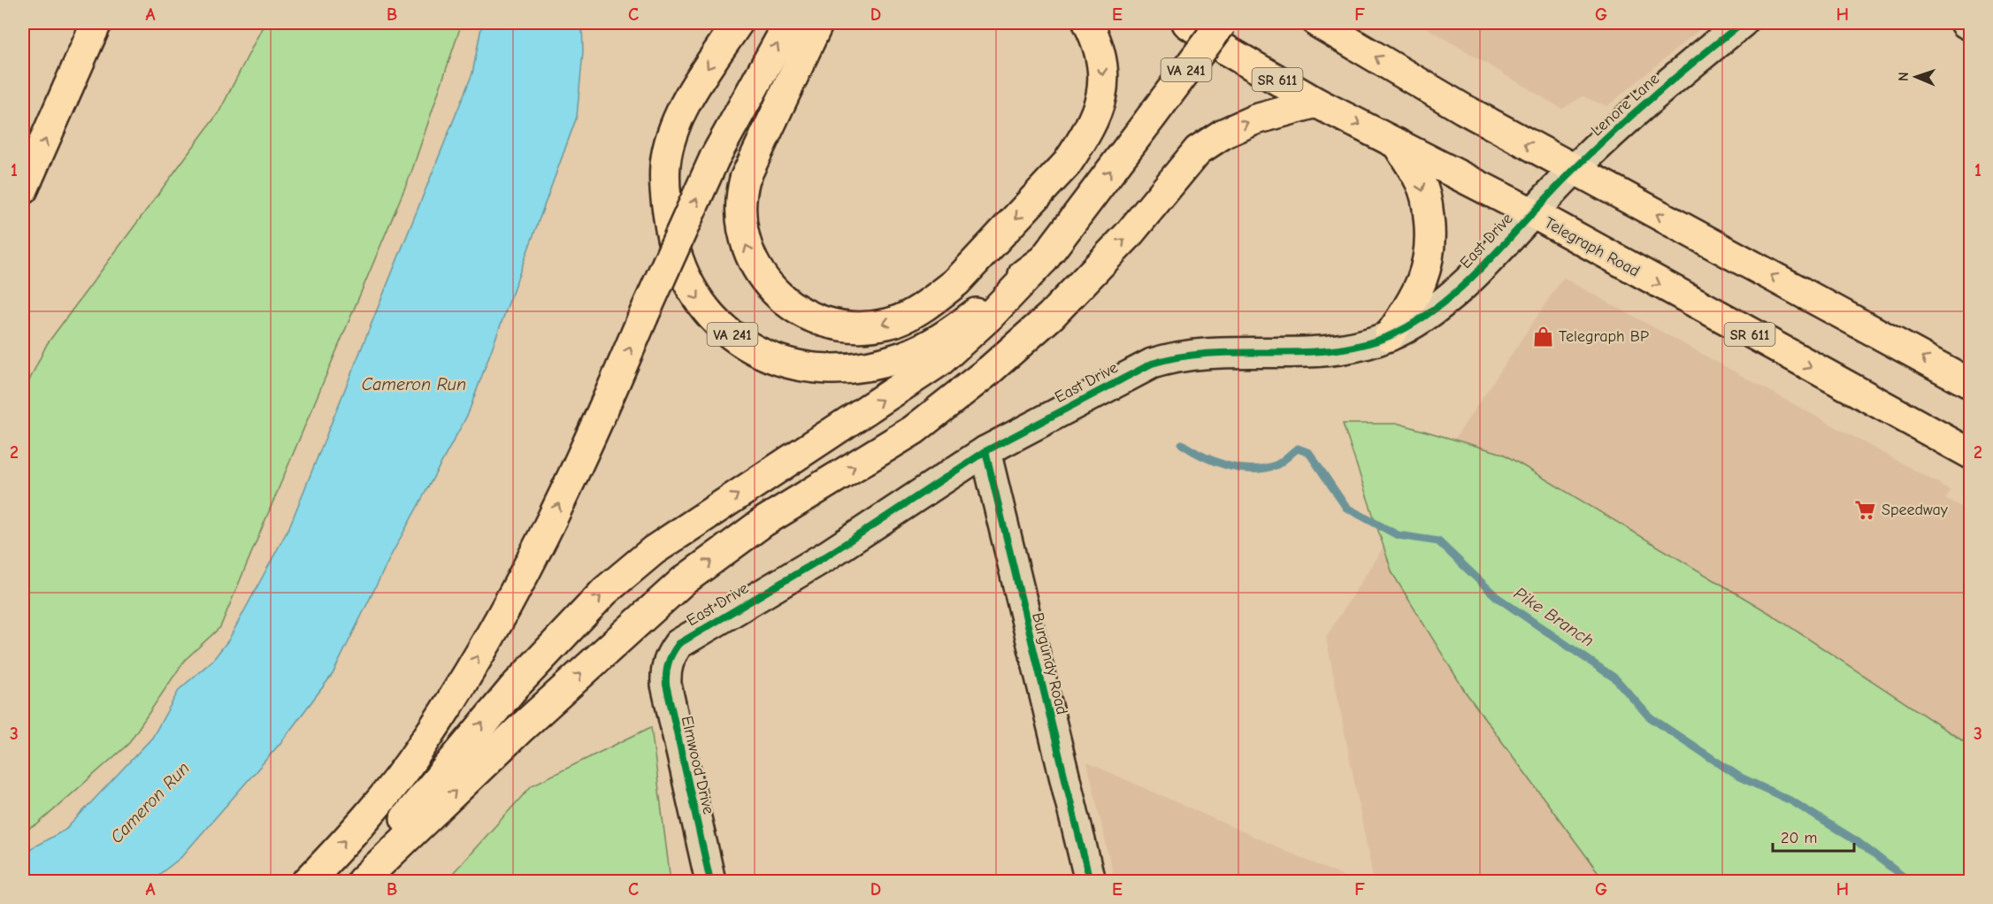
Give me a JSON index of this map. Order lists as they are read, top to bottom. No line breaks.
{"streets":{"main road":["VA 241","SR 611","Telegraph Road"],"street":["Lenore Lane","East Drive","Burgundy Road","Elmwood Drive"]},"crossings":[["Lenore Lane","East Drive"],["Lenore Lane","Telegraph Road"],["East Drive","Telegraph Road"],["East Drive","Burgundy Road"],["East Drive","Elmwood Drive"]],"water":["Cameron Run","Pike Branch"],"places":{"shop":["Telegraph BP"],"supermarket":["Speedway"]},"scale_bar":"20 m","north":"left","grid":{"columns":["A","B","C","D","E","F","G","H"],"rows":["1","2","3"]}}
